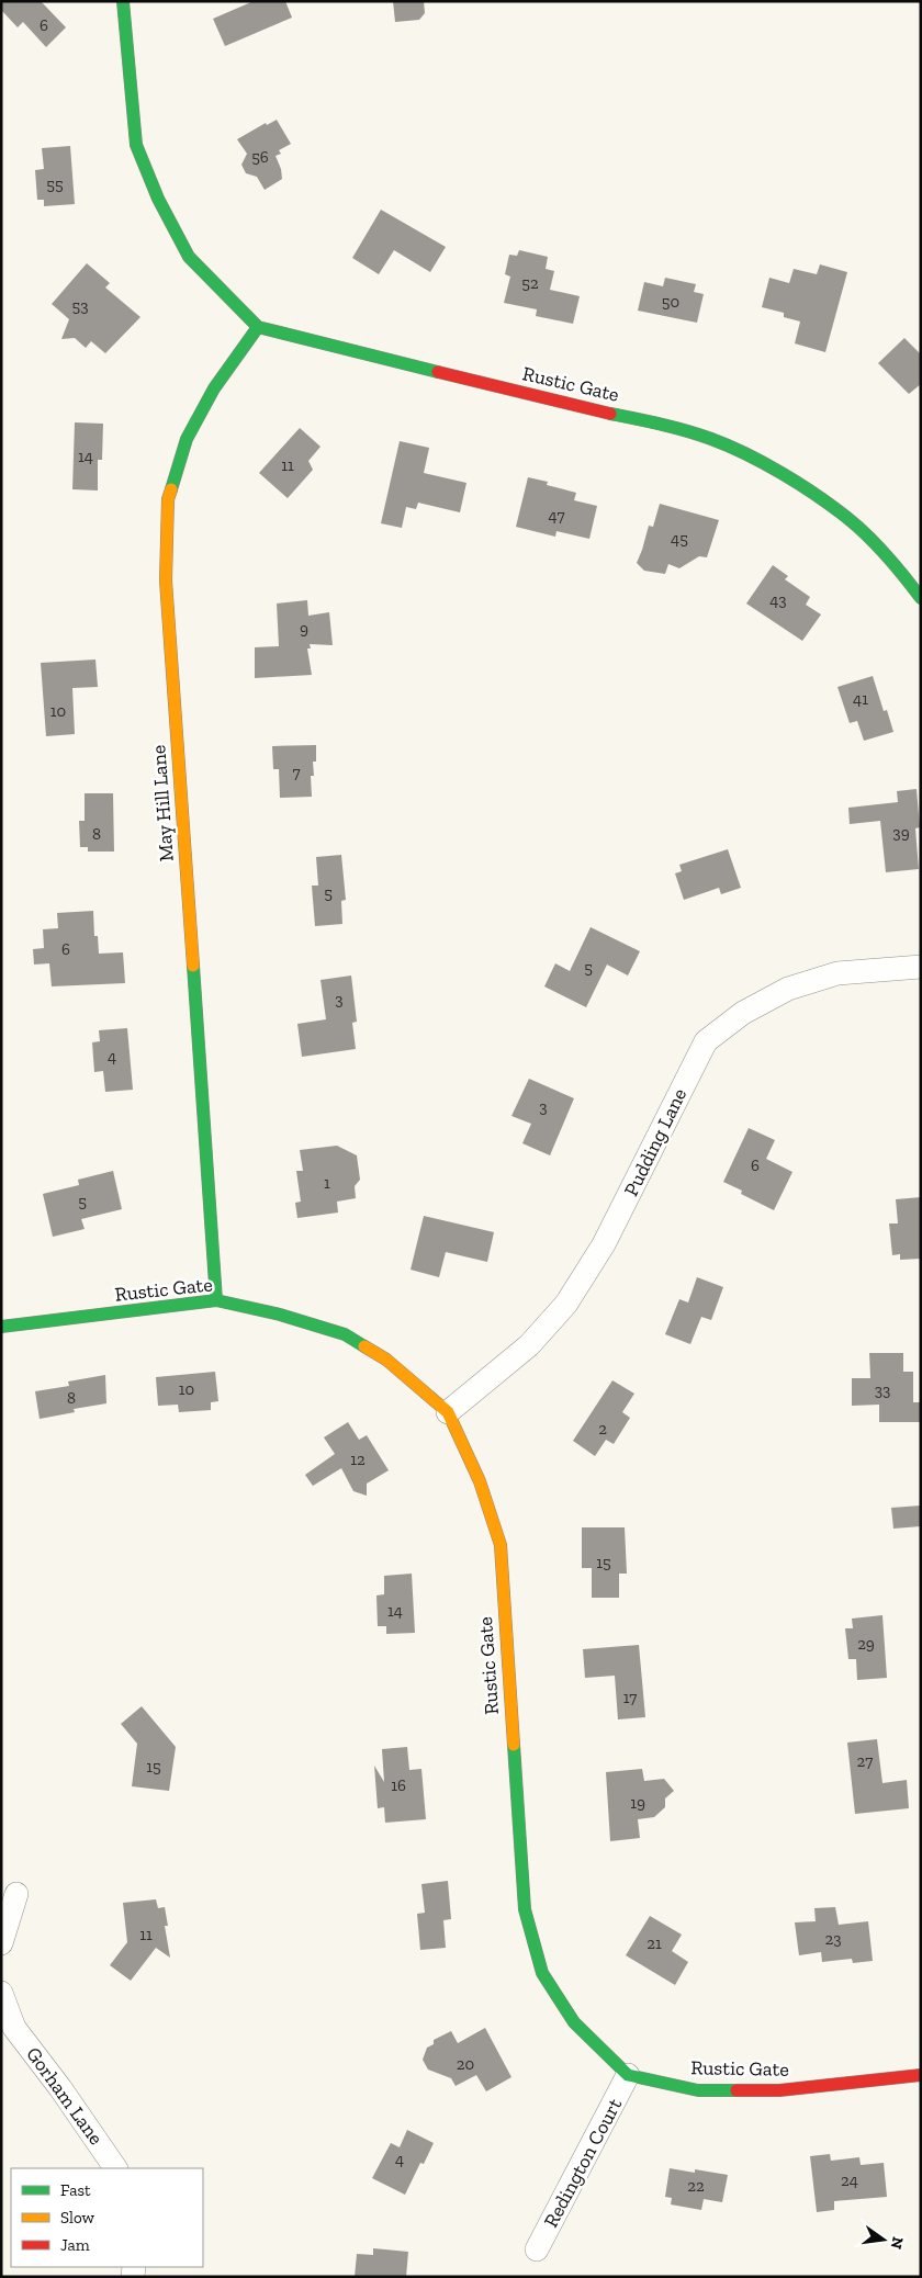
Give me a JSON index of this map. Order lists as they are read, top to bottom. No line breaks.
{"streets":{"street":["Rustic Gate","May Hill Lane","Pudding Lane","Gorham Lane","Redington Court"]},"crossings":[["Rustic Gate","May Hill Lane"],["Rustic Gate","Pudding Lane"],["Rustic Gate","Redington Court"]],"house_numbers":["6","56","55","52","50","53","14","11","47","45","43","9","41","10","7","39","8","5","6","5","3","4","3","6","1","5","10","33","8","2","12","15","14","29","17","27","15","16","19","11","23","21","20","4","24","22"],"legend":["Fast","Slow","Jam"],"north":"right"}
